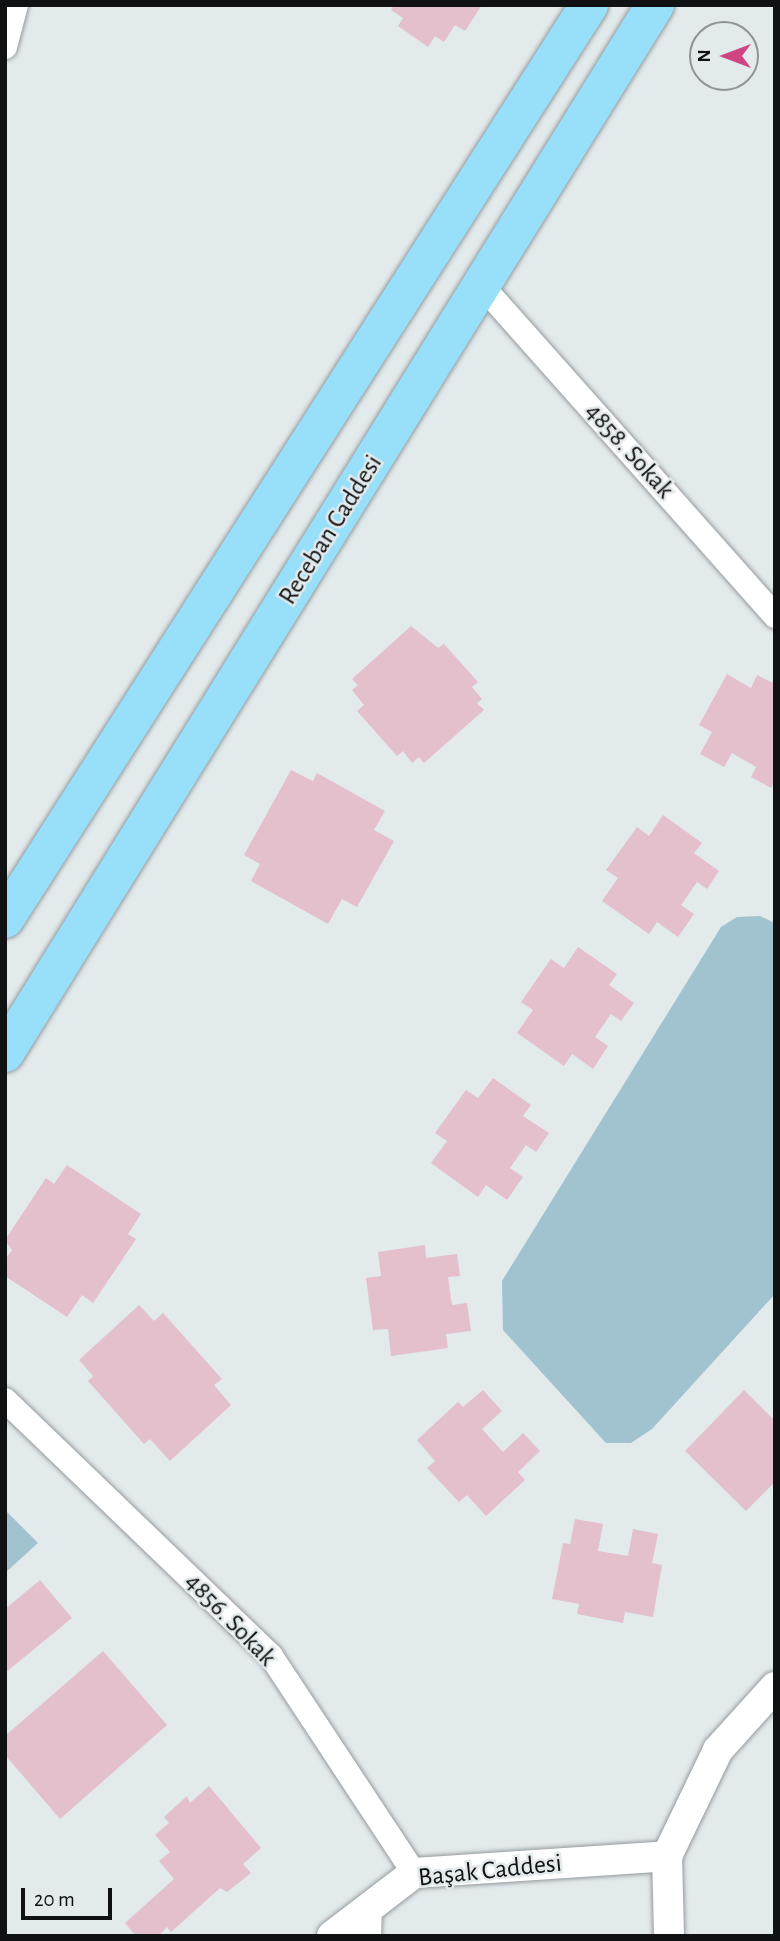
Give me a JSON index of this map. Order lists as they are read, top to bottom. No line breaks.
{"streets":{"highway":["Receban Caddesi"],"street":["4858. Sokak","4856. Sokak","Başak Caddesi"]},"crossings":[["4858. Sokak","Receban Caddesi"],["4856. Sokak","Başak Caddesi"]],"scale_bar":"20 m","north":"left"}
